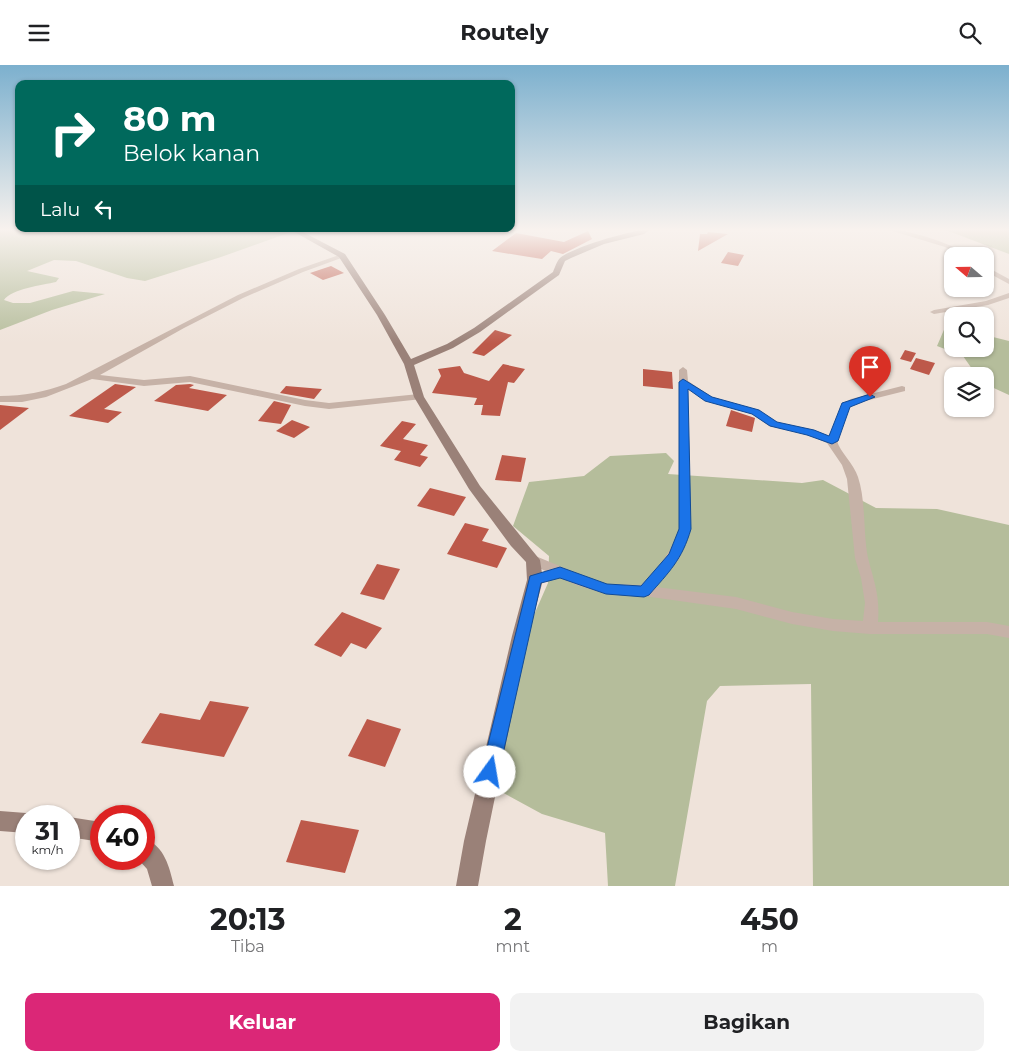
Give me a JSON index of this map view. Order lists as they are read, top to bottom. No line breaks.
{"north":"left","page":{"header":"Routely","turn":["80 m","Belok kanan"],"then":"Lalu","speed":"31 km/h","limit":"40","eta":["20:13","Tiba","2","mnt","450","m"],"buttons":["Keluar","Bagikan"]}}
